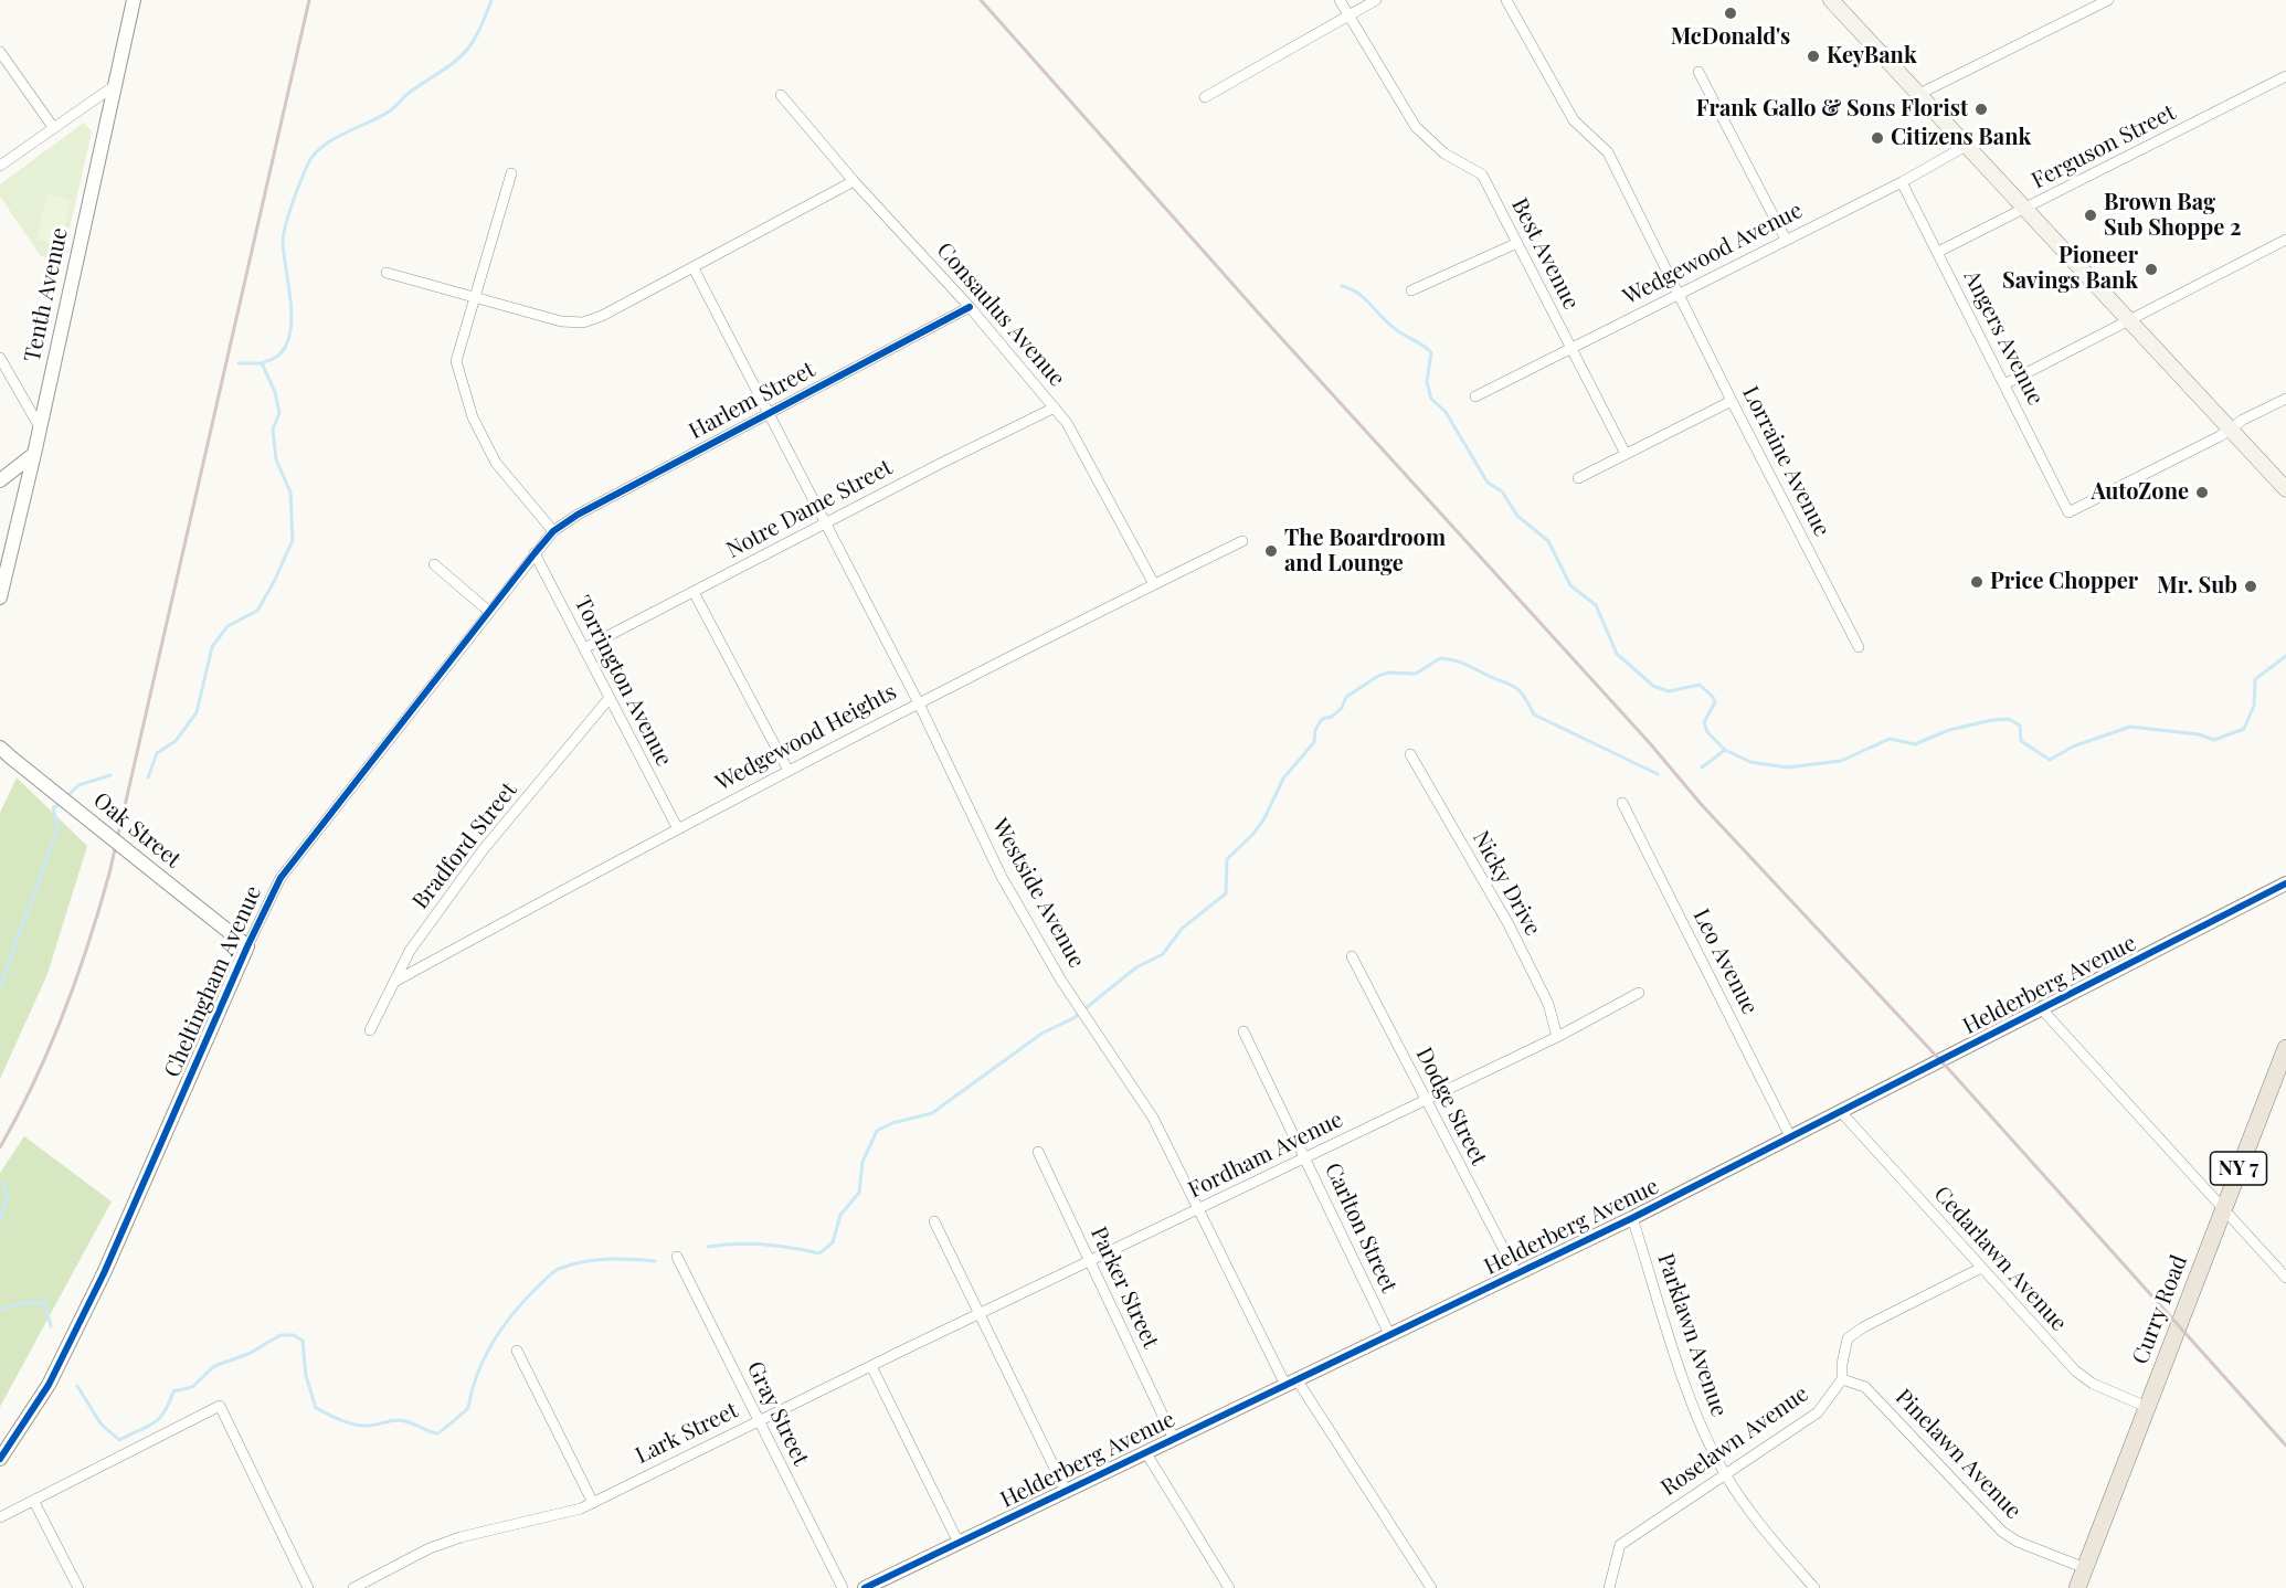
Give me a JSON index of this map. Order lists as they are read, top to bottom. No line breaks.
{"streets":{"main road":["NY 7","Curry Road"],"street":["Ferguson Street","Best Avenue","Wedgewood Avenue","Tenth Avenue","Consaulus Avenue","Angers Avenue","Harlem Street","Lorraine Avenue","Notre Dame Street","Torrington Avenue","Wedgewood Heights","Oak Street","Bradford Street","Nicky Drive","Westside Avenue","Leo Avenue","Cheltingham Avenue","Helderberg Avenue","Dodge Street","Fordham Avenue","Carlton Street","Cedarlawn Avenue","Parker Street","Parklawn Avenue","Gray Street","Lark Street","Roselawn Avenue","Pinelawn Avenue"]},"crossings":[["Ferguson Street","Angers Avenue"],["Best Avenue","Wedgewood Avenue"],["Wedgewood Avenue","Angers Avenue"],["Wedgewood Avenue","Lorraine Avenue"],["Consaulus Avenue","Harlem Street"],["Consaulus Avenue","Notre Dame Street"],["Consaulus Avenue","Wedgewood Heights"],["Harlem Street","Westside Avenue"],["Harlem Street","Cheltingham Avenue"],["Notre Dame Street","Torrington Avenue"],["Notre Dame Street","Westside Avenue"],["Torrington Avenue","Wedgewood Heights"],["Torrington Avenue","Bradford Street"],["Torrington Avenue","Cheltingham Avenue"],["Wedgewood Heights","Bradford Street"],["Wedgewood Heights","Westside Avenue"],["Oak Street","Cheltingham Avenue"],["Nicky Drive","Fordham Avenue"],["Westside Avenue","Helderberg Avenue"],["Westside Avenue","Fordham Avenue"],["Leo Avenue","Helderberg Avenue"],["Helderberg Avenue","Dodge Street"],["Helderberg Avenue","Carlton Street"],["Helderberg Avenue","Cedarlawn Avenue"],["Helderberg Avenue","Parker Street"],["Helderberg Avenue","Parklawn Avenue"],["Dodge Street","Fordham Avenue"],["Fordham Avenue","Carlton Street"],["Fordham Avenue","Parker Street"],["Fordham Avenue","Lark Street"],["Cedarlawn Avenue","Curry Road"],["Cedarlawn Avenue","Roselawn Avenue"],["Curry Road","Pinelawn Avenue"],["Parklawn Avenue","Roselawn Avenue"],["Gray Street","Lark Street"],["Roselawn Avenue","Pinelawn Avenue"]],"places":["McDonald's","KeyBank","Frank Gallo & Sons Florist","Citizens Bank","Brown Bag Sub Shoppe 2","Pioneer Savings Bank","AutoZone","The Boardroom and Lounge","Price Chopper","Mr. Sub"]}
